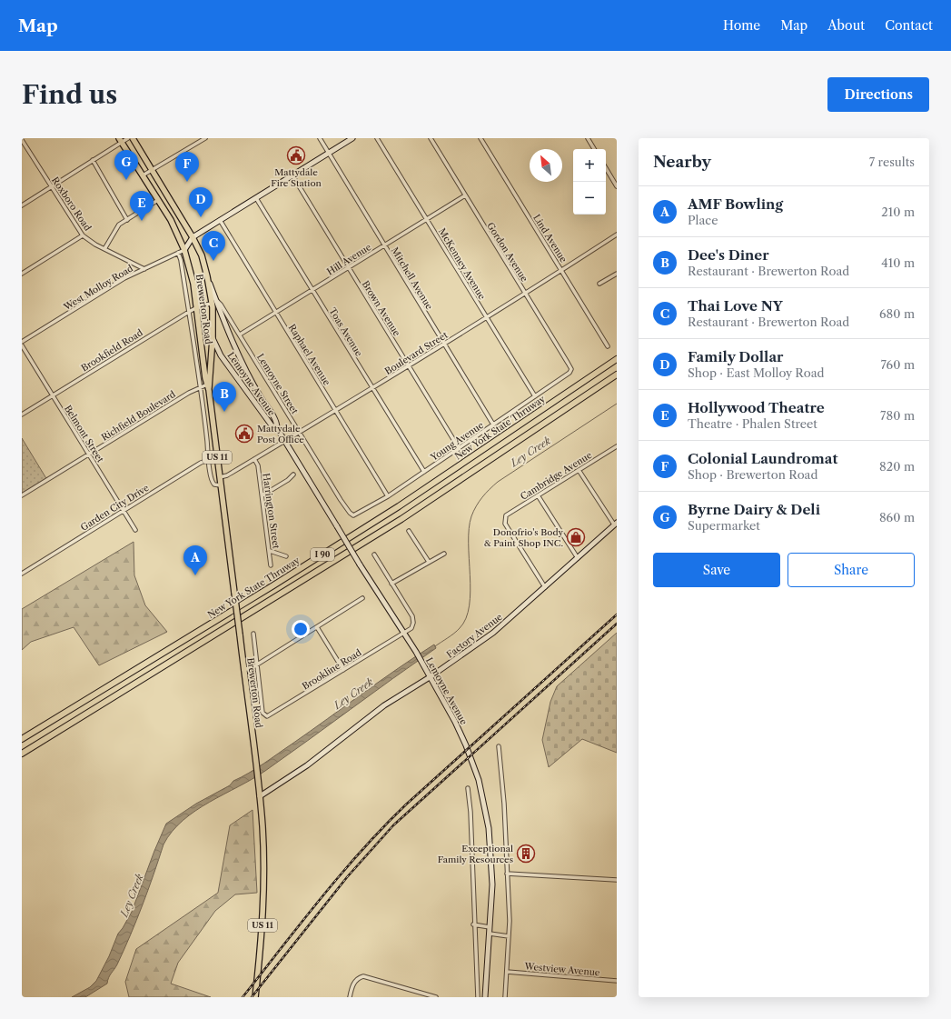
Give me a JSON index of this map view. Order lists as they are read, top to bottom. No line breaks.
{"streets":{"highway":["New York State Thruway","I 90"],"main road":["Brewerton Road","US 11"],"street":["Roxboro Road","Lind Avenue","Gordon Avenue","Hill Avenue","McKenney Avenue","Mitchell Avenue","West Molloy Road","Brown Avenue","Toas Avenue","Brookfield Road","Boulevard Street","Raphael Avenue","Lemoyne Avenue","Lemoyne Street","Richfield Boulevard","Belmont Street","Young Avenue","Cambridge Avenue","Garden City Drive","Harrington Street","Factory Avenue","Brookline Road","Westview Avenue"]},"crossings":[["Roxboro Road","West Molloy Road"],["Lind Avenue","Boulevard Street"],["Gordon Avenue","Hill Avenue"],["Gordon Avenue","Boulevard Street"],["Gordon Avenue","Young Avenue"],["Hill Avenue","McKenney Avenue"],["Hill Avenue","Mitchell Avenue"],["Hill Avenue","Brown Avenue"],["Hill Avenue","Toas Avenue"],["Hill Avenue","Raphael Avenue"],["Hill Avenue","Lemoyne Street"],["McKenney Avenue","Boulevard Street"],["McKenney Avenue","Young Avenue"],["Mitchell Avenue","Boulevard Street"],["Mitchell Avenue","Young Avenue"],["West Molloy Road","Brewerton Road"],["Brown Avenue","Boulevard Street"],["Brown Avenue","Young Avenue"],["Brewerton Road","Brookfield Road"],["Brewerton Road","Boulevard Street"],["Brewerton Road","Lemoyne Avenue"],["Brewerton Road","Lemoyne Street"],["Brewerton Road","Richfield Boulevard"],["Brewerton Road","Garden City Drive"],["Brewerton Road","Factory Avenue"],["Toas Avenue","Boulevard Street"],["Toas Avenue","Young Avenue"],["Brookfield Road","Lemoyne Avenue"],["Brookfield Road","Lemoyne Street"],["Brookfield Road","Belmont Street"],["Boulevard Street","Raphael Avenue"],["Boulevard Street","Lemoyne Avenue"],["Boulevard Street","Lemoyne Street"],["Boulevard Street","Harrington Street"],["Raphael Avenue","Young Avenue"],["Lemoyne Avenue","Lemoyne Street"],["Lemoyne Avenue","Factory Avenue"],["Lemoyne Avenue","Brookline Road"],["Lemoyne Street","Young Avenue"],["Richfield Boulevard","Belmont Street"],["Belmont Street","Garden City Drive"],["Cambridge Avenue","Factory Avenue"]],"water":["Ley Creek"],"places":{"public building":["Mattydale Fire Station","Mattydale Post Office"],"shop":["Donofrio's Body & Paint Shop INC."],"building":["Exceptional Family Resources"]},"north":"top left","page":{"header":"Map","nav":["Home","Map","About","Contact"],"buttons":["Directions",["Save","Share"]],"title":"Find us","heading":["Nearby","7 results"],"map_buttons":["+","−"],"pins":["G","F","D","E","C","B","A"],"list":[{"mark":"A","name":"AMF Bowling","note":"Place","value":"210 m"},{"mark":"B","name":"Dee's Diner","note":"Restaurant · Brewerton Road","value":"410 m"},{"mark":"C","name":"Thai Love NY","note":"Restaurant · Brewerton Road","value":"680 m"},{"mark":"D","name":"Family Dollar","note":"Shop · East Molloy Road","value":"760 m"},{"mark":"E","name":"Hollywood Theatre","note":"Theatre · Phalen Street","value":"780 m"},{"mark":"F","name":"Colonial Laundromat","note":"Shop · Brewerton Road","value":"820 m"},{"mark":"G","name":"Byrne Dairy & Deli","note":"Supermarket","value":"860 m"}]}}
